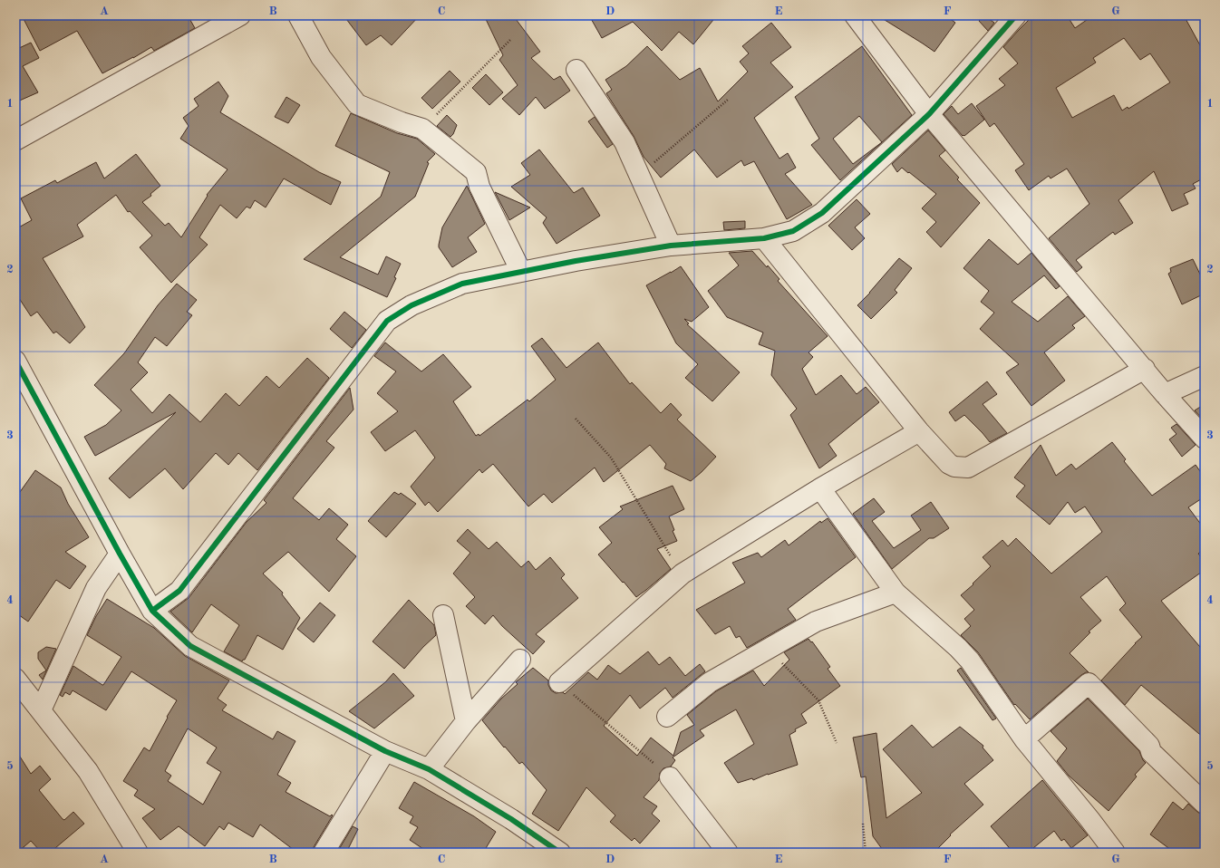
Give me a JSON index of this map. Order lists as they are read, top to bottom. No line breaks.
{"grid":{"columns":["A","B","C","D","E","F","G"],"rows":["1","2","3","4","5"]}}
